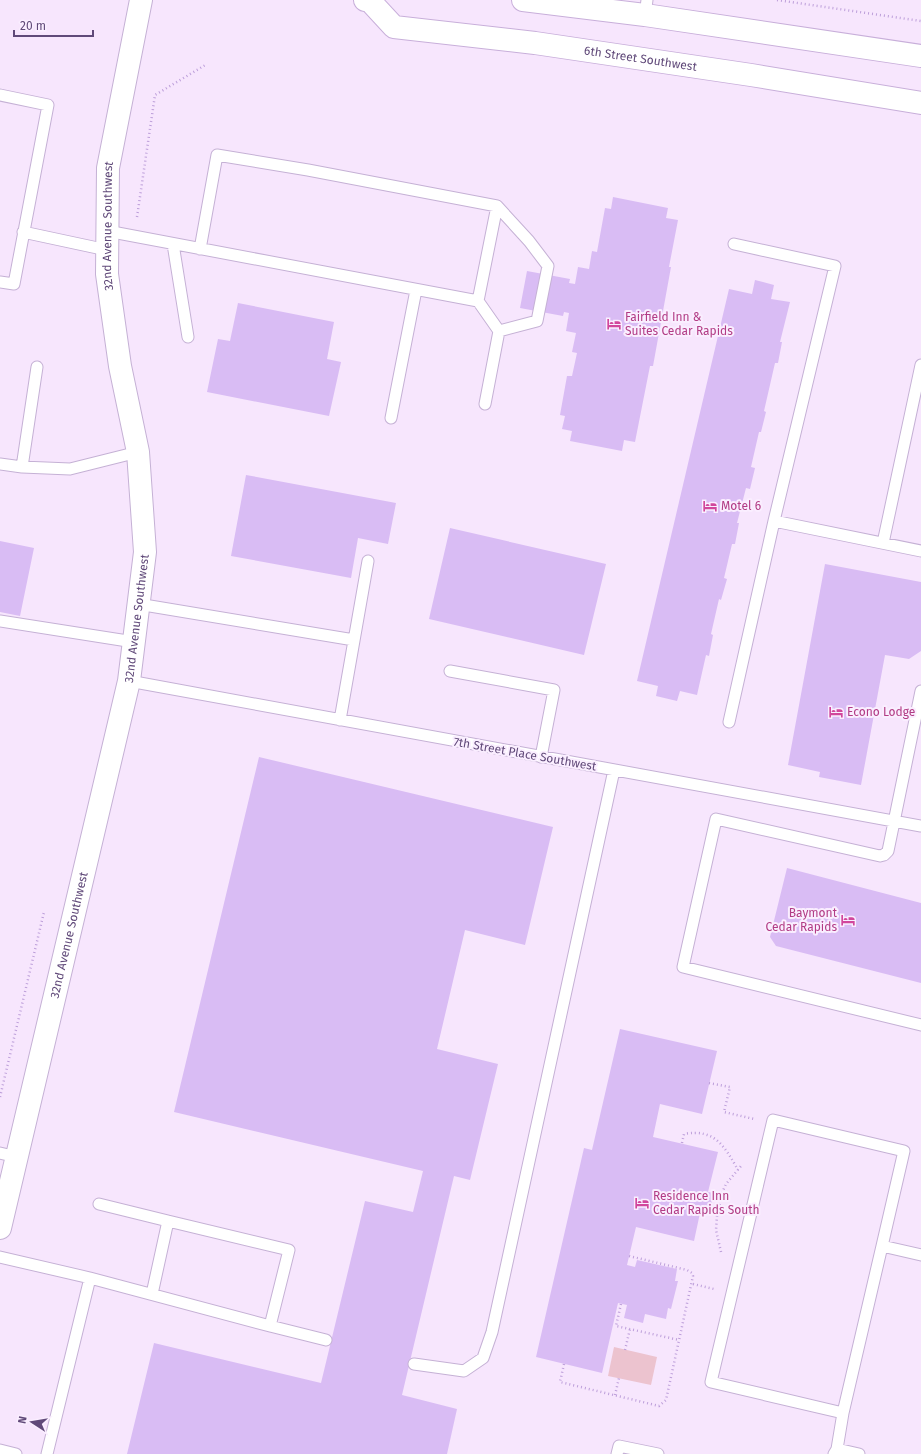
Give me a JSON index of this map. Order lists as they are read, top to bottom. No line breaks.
{"streets":{"street":["6th Street Southwest","32nd Avenue Southwest"],"lane":["7th Street Place Southwest"]},"crossings":[["32nd Avenue Southwest","7th Street Place Southwest"]],"places":{"hotel":["Fairfield Inn & Suites Cedar Rapids","Motel 6","Econo Lodge","Baymont Cedar Rapids","Residence Inn Cedar Rapids South"]},"scale_bar":"20 m","north":"left"}
